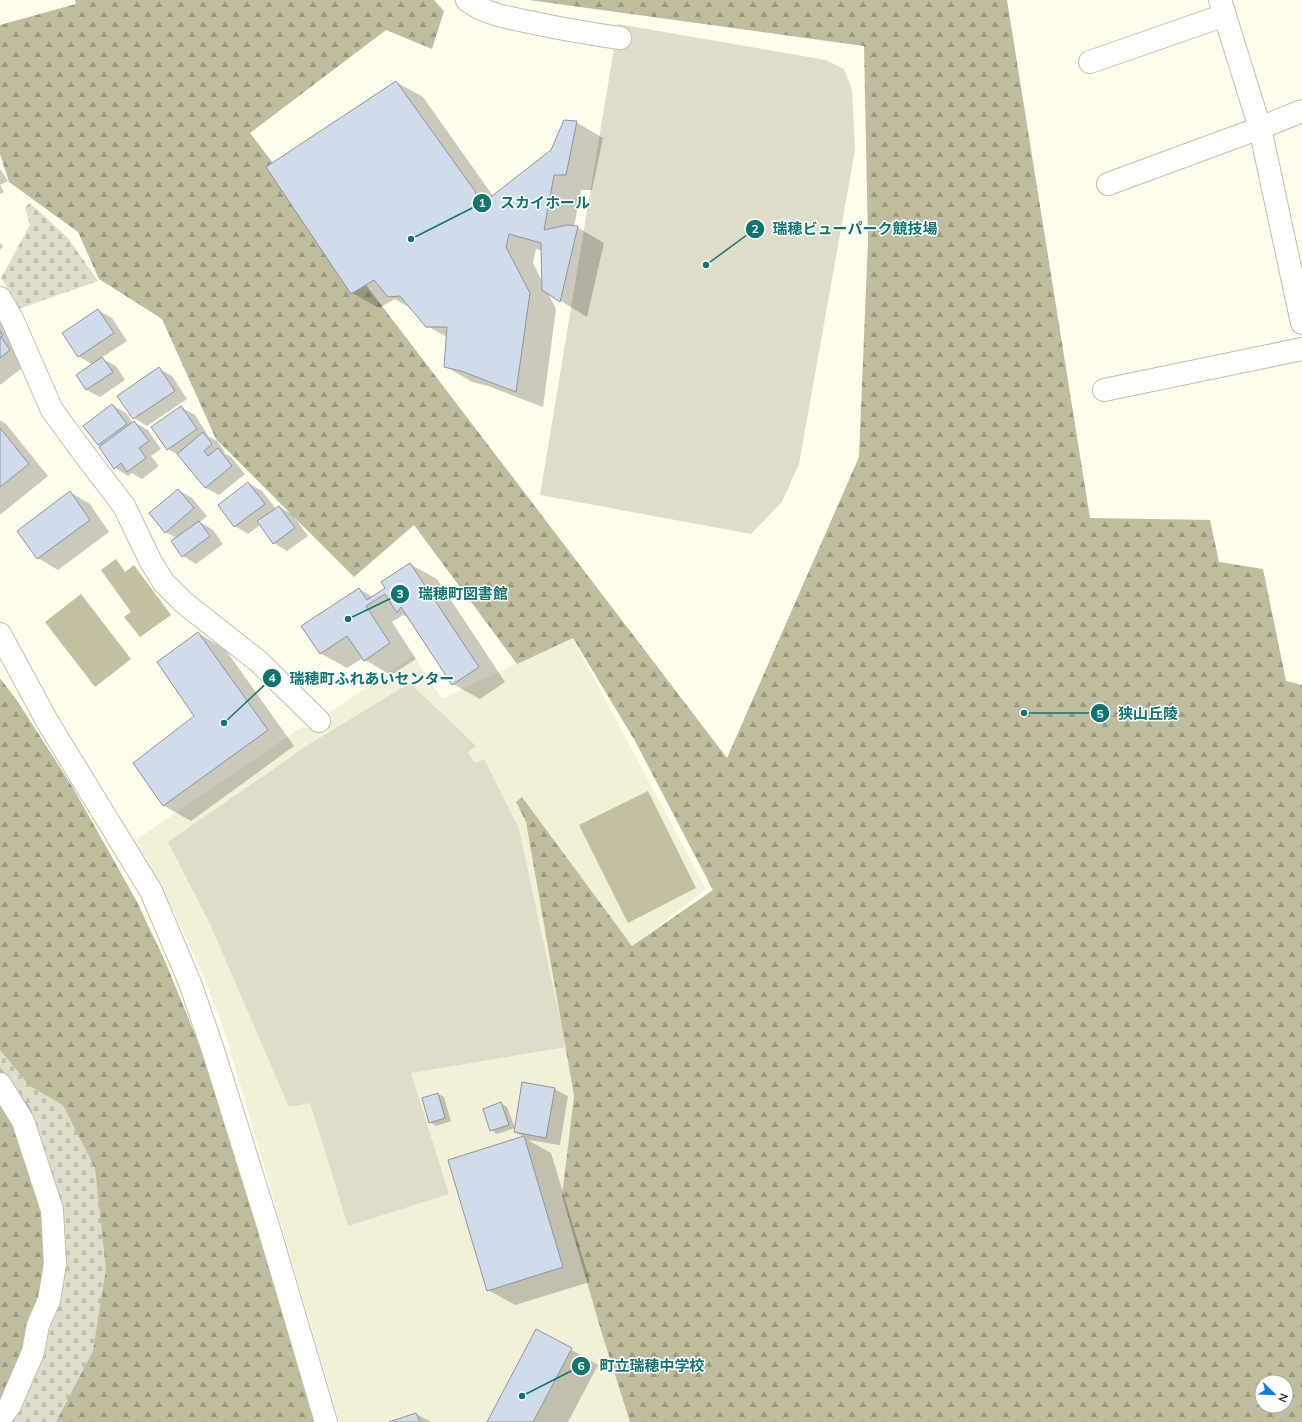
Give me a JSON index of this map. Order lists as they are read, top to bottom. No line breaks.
{"places":["スカイホール","瑞穂ビューパーク競技場","瑞穂町図書館","狭山丘陵","瑞穂町ふれあいセンター","町立瑞穂中学校"],"north":"bottom right"}
